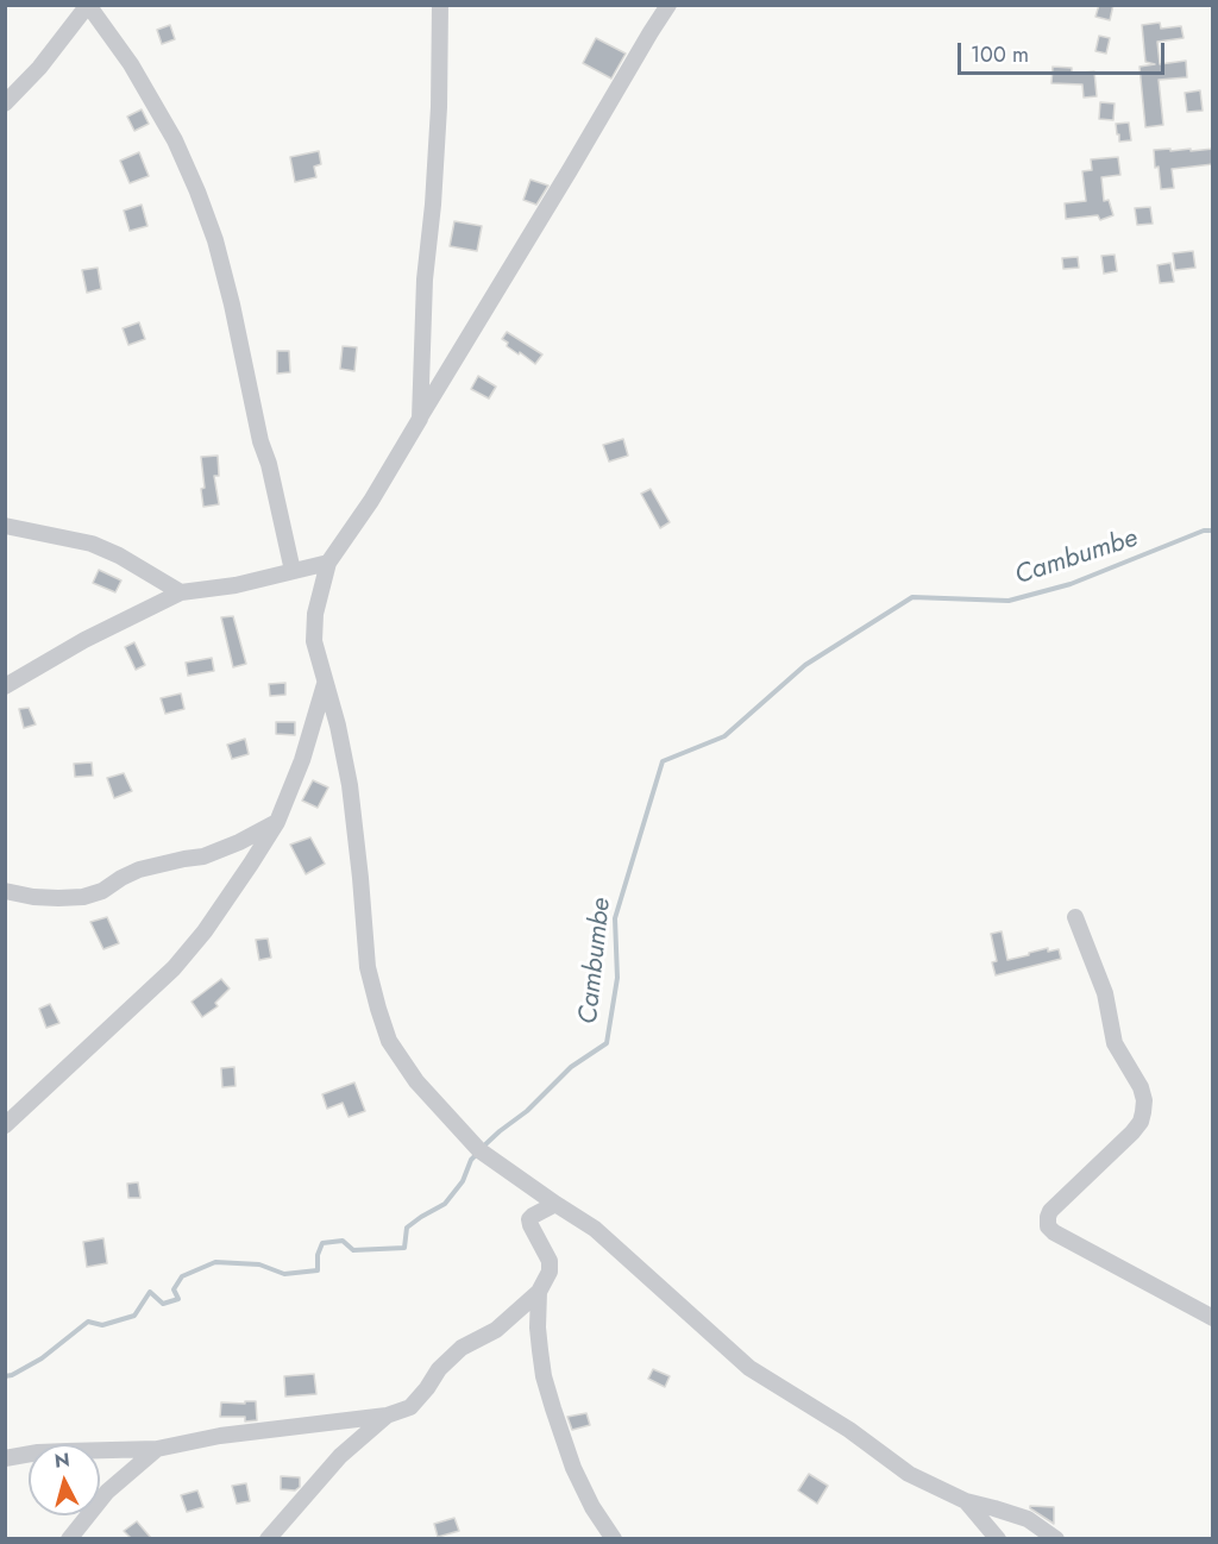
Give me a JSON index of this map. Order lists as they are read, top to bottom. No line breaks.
{"water":["Cambumbe"],"scale_bar":"100 m","north":"top"}
